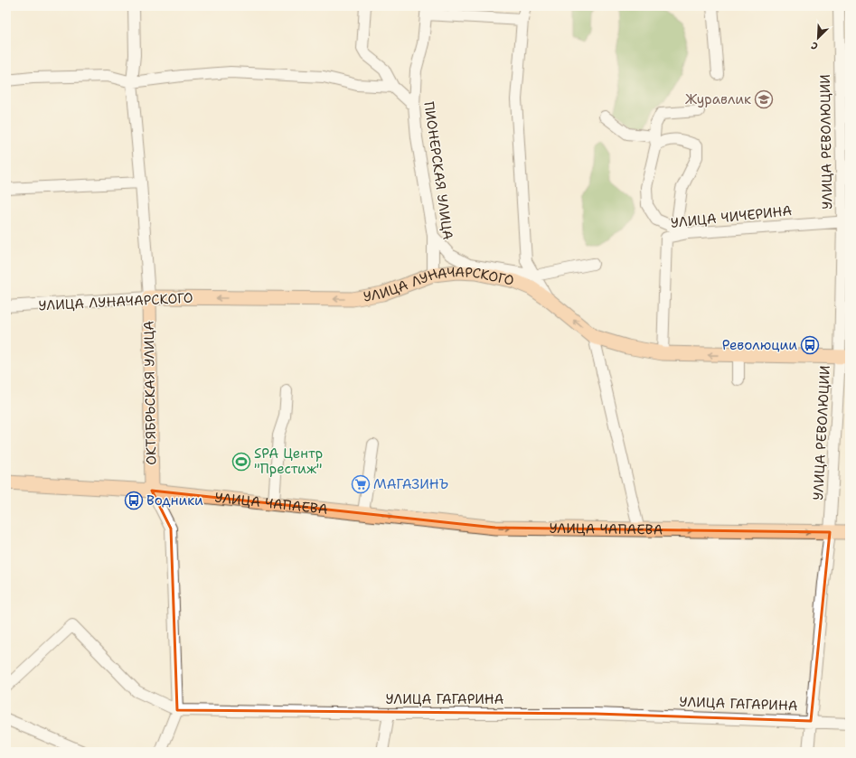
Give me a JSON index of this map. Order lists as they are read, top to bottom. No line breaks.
{"streets":{"main road":["УЛИЦА ЛУНАЧАРСКОГО","ОКТЯБРЬСКАЯ УЛИЦА","УЛИЦА ЧАПАЕВА"],"street":["УЛИЦА РЕВОЛЮЦИИ","ПИОНЕРСКАЯ УЛИЦА","УЛИЦА ЧИЧЕРИНА","УЛИЦА ГАГАРИНА"]},"crossings":[["УЛИЦА РЕВОЛЮЦИИ","УЛИЦА ЧИЧЕРИНА"],["УЛИЦА РЕВОЛЮЦИИ","УЛИЦА ЛУНАЧАРСКОГО"],["УЛИЦА РЕВОЛЮЦИИ","УЛИЦА ЧАПАЕВА"],["УЛИЦА РЕВОЛЮЦИИ","УЛИЦА ГАГАРИНА"],["ПИОНЕРСКАЯ УЛИЦА","УЛИЦА ЛУНАЧАРСКОГО"],["УЛИЦА ЧИЧЕРИНА","УЛИЦА ЛУНАЧАРСКОГО"],["УЛИЦА ЛУНАЧАРСКОГО","ОКТЯБРЬСКАЯ УЛИЦА"],["ОКТЯБРЬСКАЯ УЛИЦА","УЛИЦА ЧАПАЕВА"],["ОКТЯБРЬСКАЯ УЛИЦА","УЛИЦА ГАГАРИНА"]],"one_way":["УЛИЦА ЛУНАЧАРСКОГО","УЛИЦА ЧАПАЕВА"],"places":{"school or university":["Журавлик"],"bus stop":["Революции","Водники"],"sports":["SPA Центр \"Престиж\""],"supermarket":["МАГАЗИНЪ"]},"north":"bottom left"}
